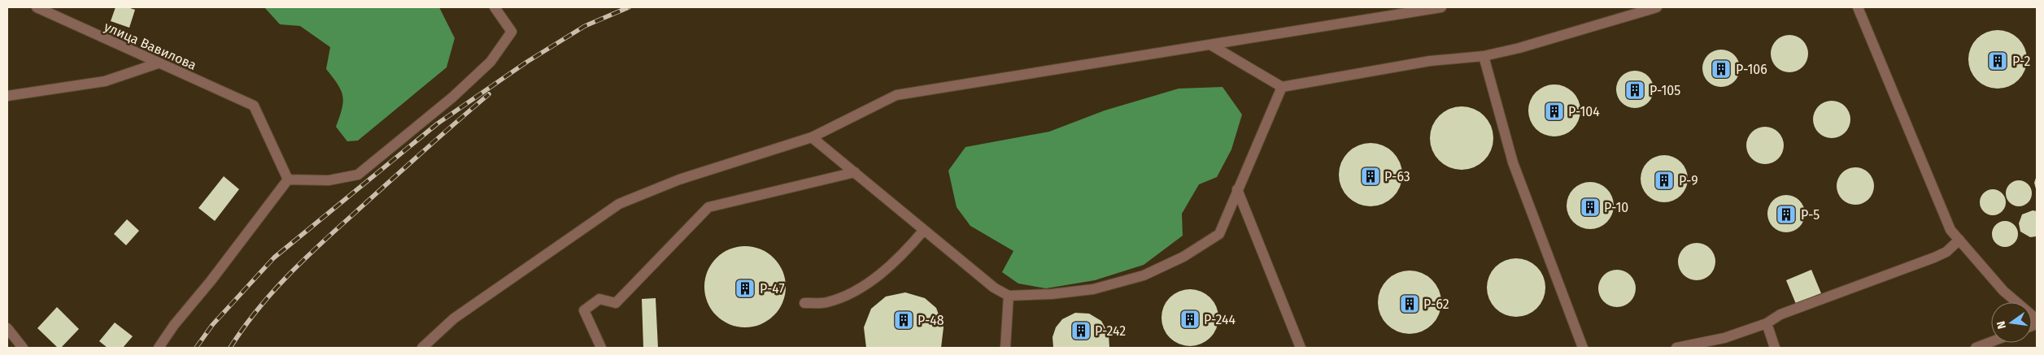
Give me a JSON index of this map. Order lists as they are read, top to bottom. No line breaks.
{"streets":{"street":["улица Вавилова"]},"places":{"building":["Р-2","Р-106","Р-105","Р-104","Р-63","Р-9","Р-10","Р-5","Р-47","Р-62","Р-244","Р-48","Р-242"]},"north":"left"}
